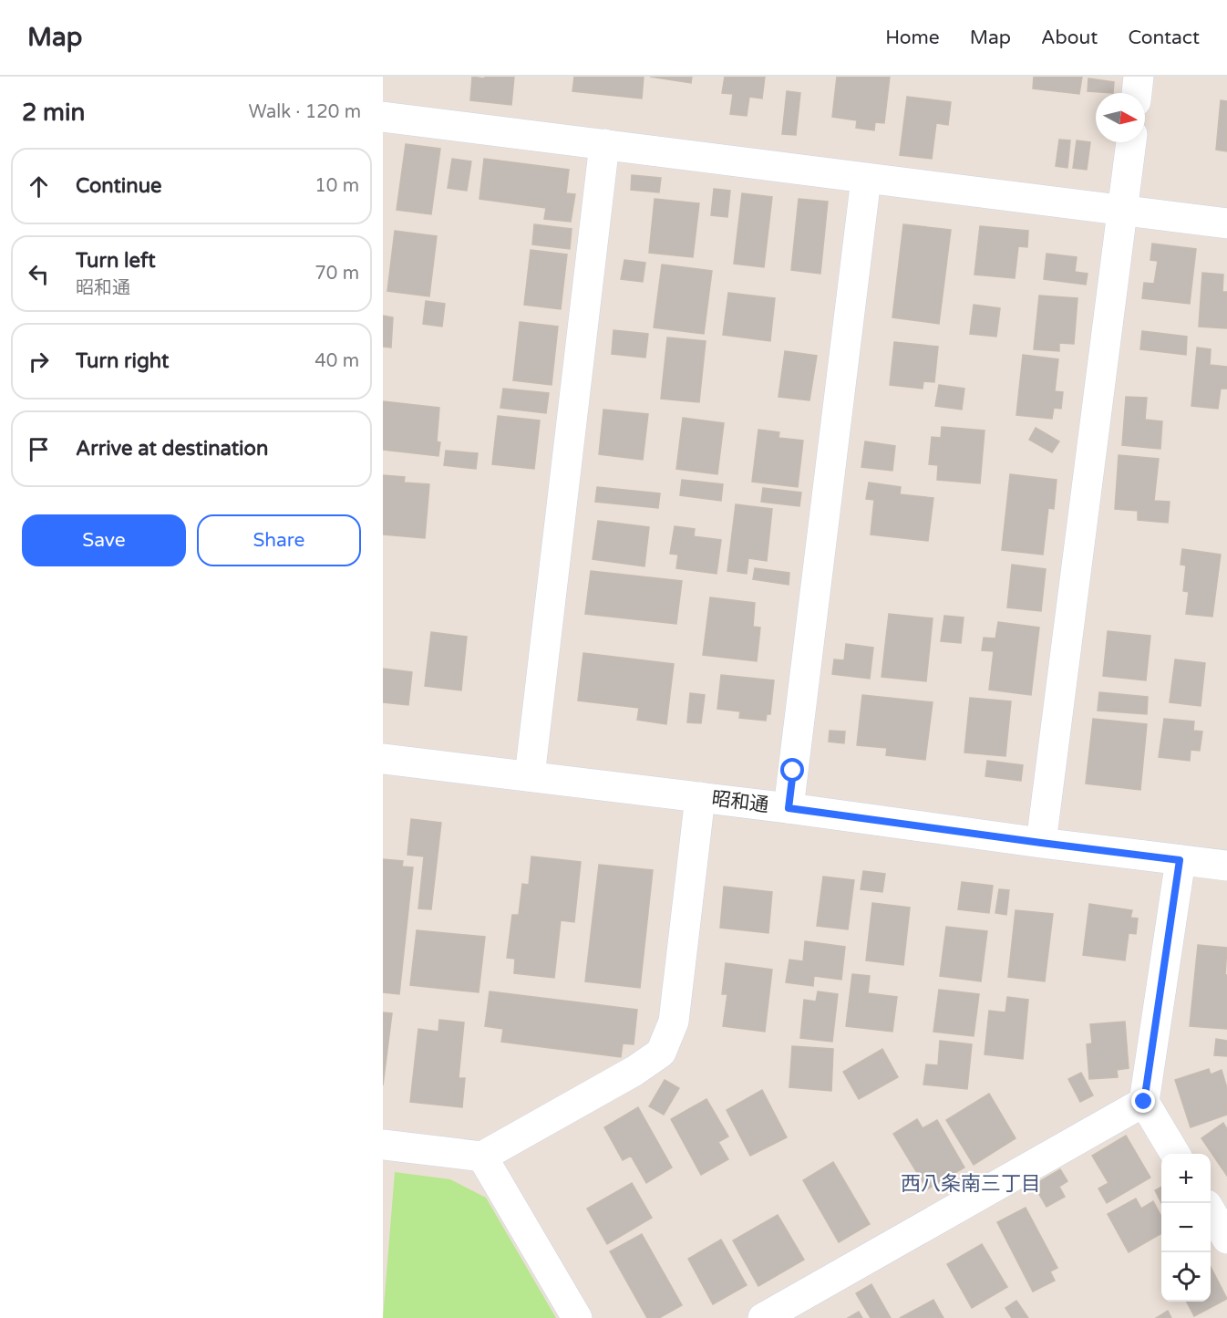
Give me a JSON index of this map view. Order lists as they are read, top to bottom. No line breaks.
{"streets":{"street":["昭和通"]},"districts":["西八条南三丁目"],"north":"right","page":{"header":"Map","nav":["Home","Map","About","Contact"],"heading":["2 min","Walk · 120 m"],"list":[["Continue","10 m"],["Turn left","昭和通","70 m"],["Turn right","40 m"],"Arrive at destination"],"buttons":["Save","Share"],"map_buttons":["+","−"]}}
